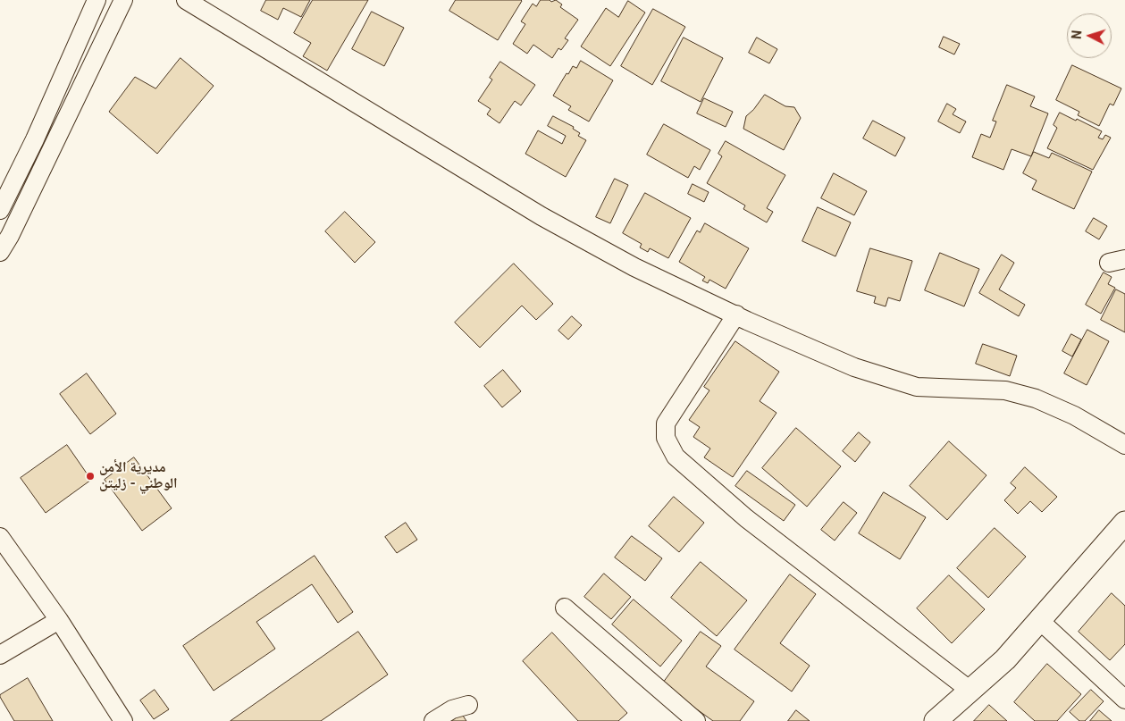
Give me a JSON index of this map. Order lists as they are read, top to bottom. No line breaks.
{"places":["مديرية الأمن الوطني - زليتن"],"north":"left"}
